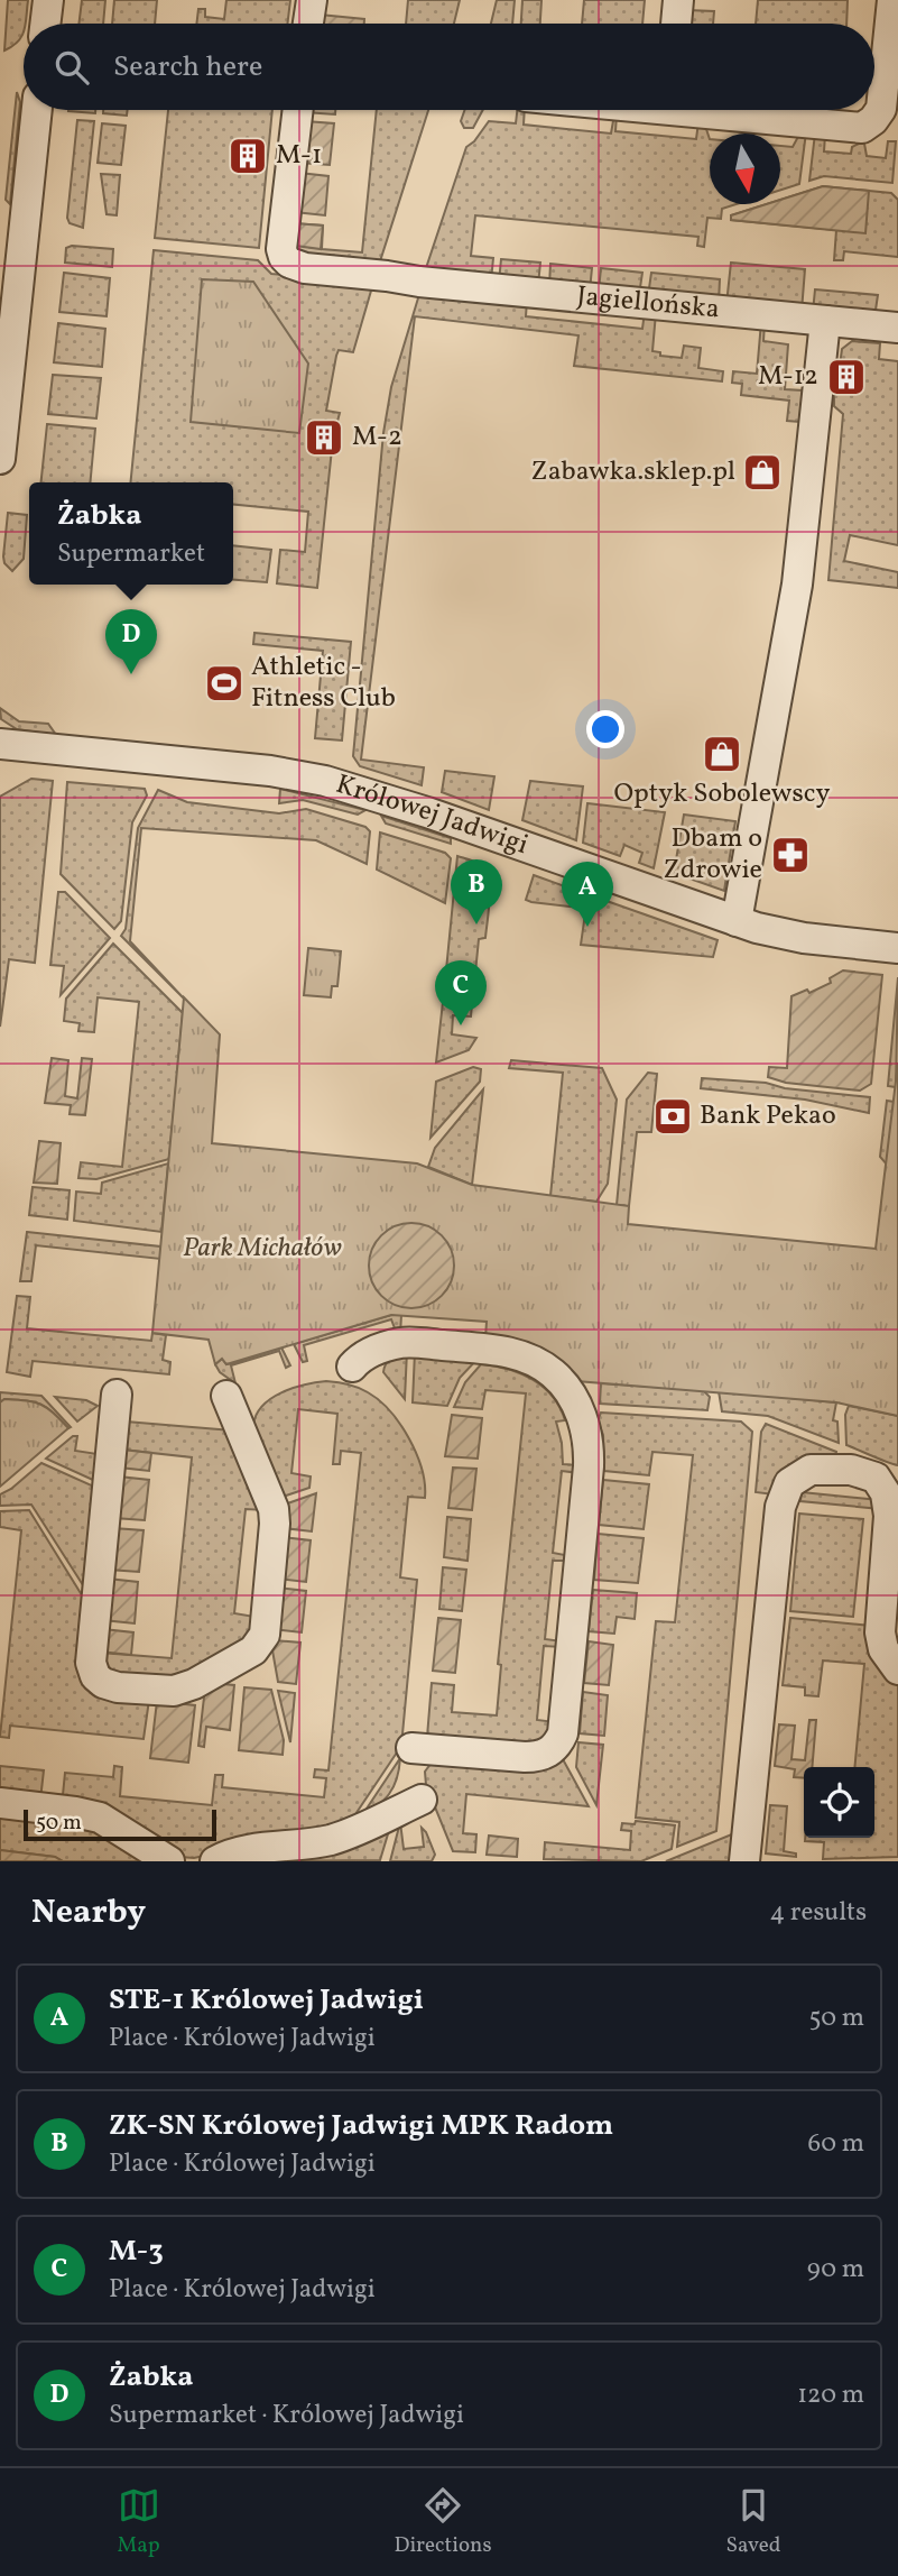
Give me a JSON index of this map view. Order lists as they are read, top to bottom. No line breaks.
{"streets":{"street":["Jagiellońska","Królowej Jadwigi"]},"parks":["Park Michałów"],"places":{"building":["M-1","M-12","M-2"],"shop":["Zabawka.sklep.pl","Optyk Sobolewscy"],"sports":["Athletic - Fitness Club"],"pharmacy":["Dbam o Zdrowie"],"bank":["Bank Pekao"]},"scale_bar":"50 m","north":"bottom","page":{"search":"Search here","popup":["Żabka","Supermarket"],"pins":["D","B","A","C"],"scale":"50 m","heading":["Nearby","4 results"],"list":[{"mark":"A","name":"STE-1 Królowej Jadwigi","note":"Place · Królowej Jadwigi","value":"50 m"},{"mark":"B","name":"ZK-SN Królowej Jadwigi MPK Radom","note":"Place · Królowej Jadwigi","value":"60 m"},{"mark":"C","name":"M-3","note":"Place · Królowej Jadwigi","value":"90 m"},{"mark":"D","name":"Żabka","note":"Supermarket · Królowej Jadwigi","value":"120 m"}],"nav":["Map","Directions","Saved"]}}
